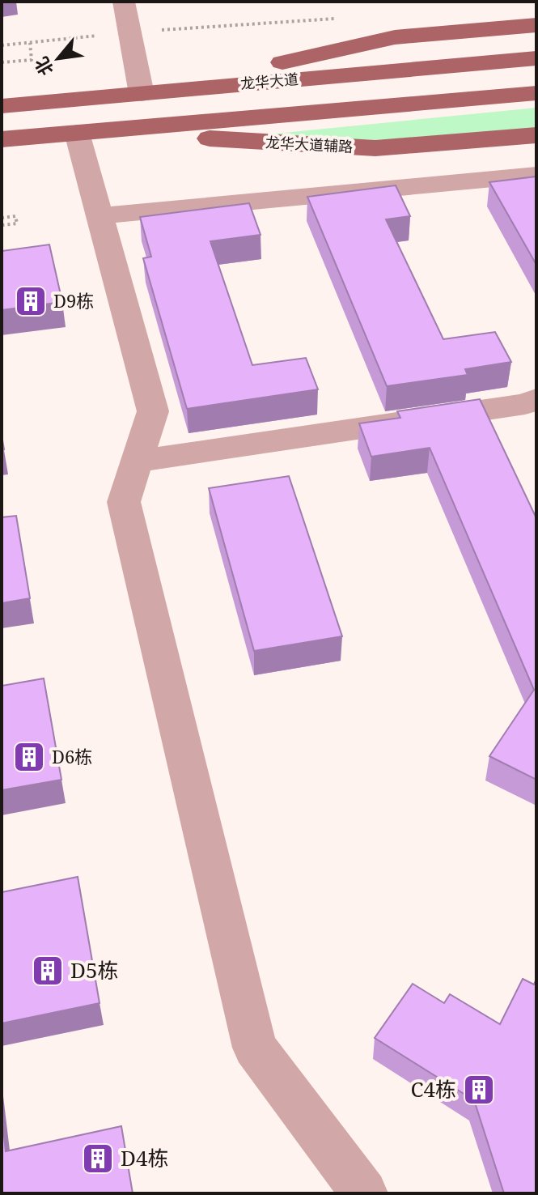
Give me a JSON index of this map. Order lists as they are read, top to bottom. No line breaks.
{"streets":{"main road":["龙华大道","龙华大道辅路"]},"crossings":[["龙华大道","龙华大道辅路"]],"places":{"building":["D9栋","D6栋","D5栋","C4栋","D4栋"]},"north":"bottom left"}
